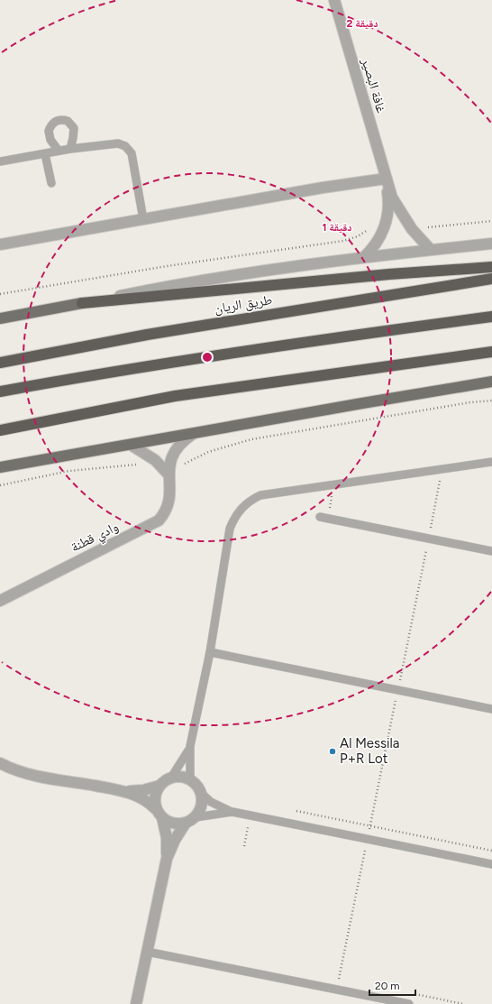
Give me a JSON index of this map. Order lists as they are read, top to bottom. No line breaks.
{"streets":{"highway":["طريق الريان"],"street":["غافة البصير","وادي قطنة"]},"places":["Al Messila P+R Lot"],"scale_bar":"20 m","rings":["2 دقيقة","1 دقيقة"]}
